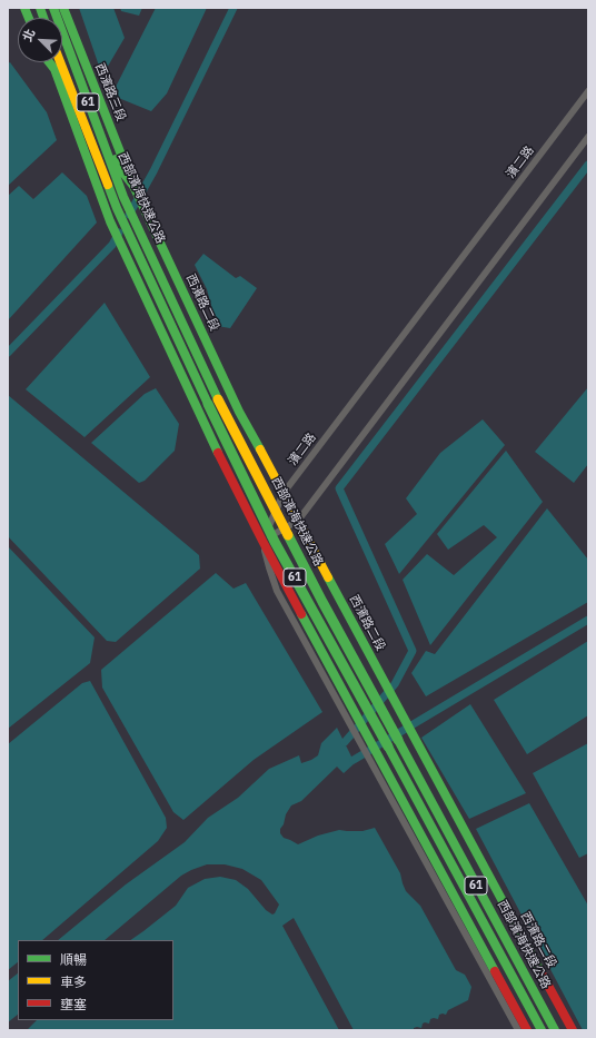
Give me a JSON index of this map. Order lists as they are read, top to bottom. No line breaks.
{"streets":{"main road":["西濱路三段","61","西部濱海快速公路","西濱路二段"],"street":["濱二路"]},"crossings":[["西濱路三段","西濱路二段"],["濱二路","西濱路二段"]],"legend":["順暢","車多","壅塞"],"north":"top left"}
